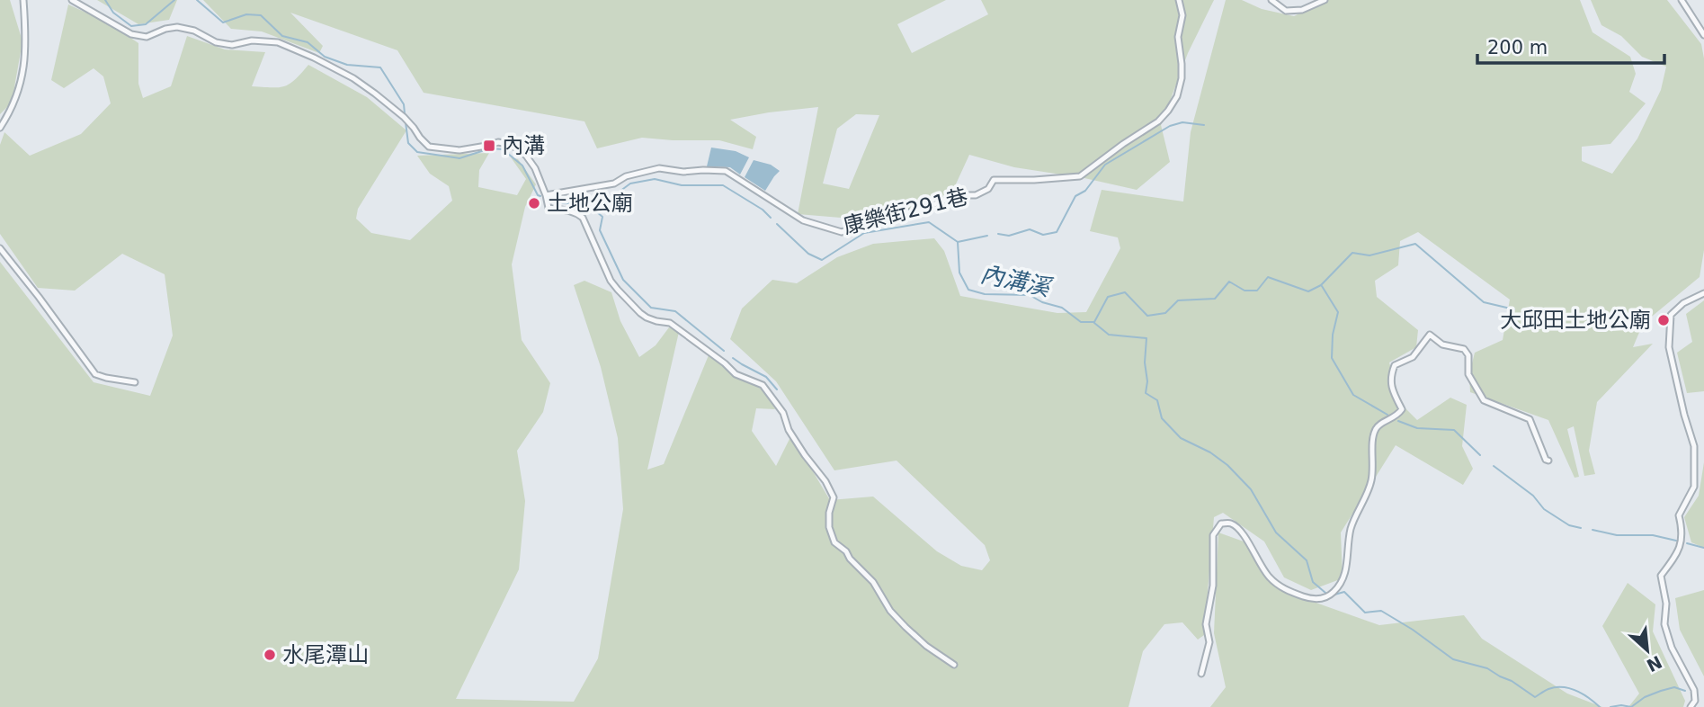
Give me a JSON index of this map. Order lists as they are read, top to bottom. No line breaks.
{"streets":{"street":["康樂街291巷"]},"water":["內溝溪"],"places":{"transit":["內溝"],"other":["土地公廟","大邱田土地公廟","水尾潭山"]},"scale_bar":"200 m","north":"bottom right"}
